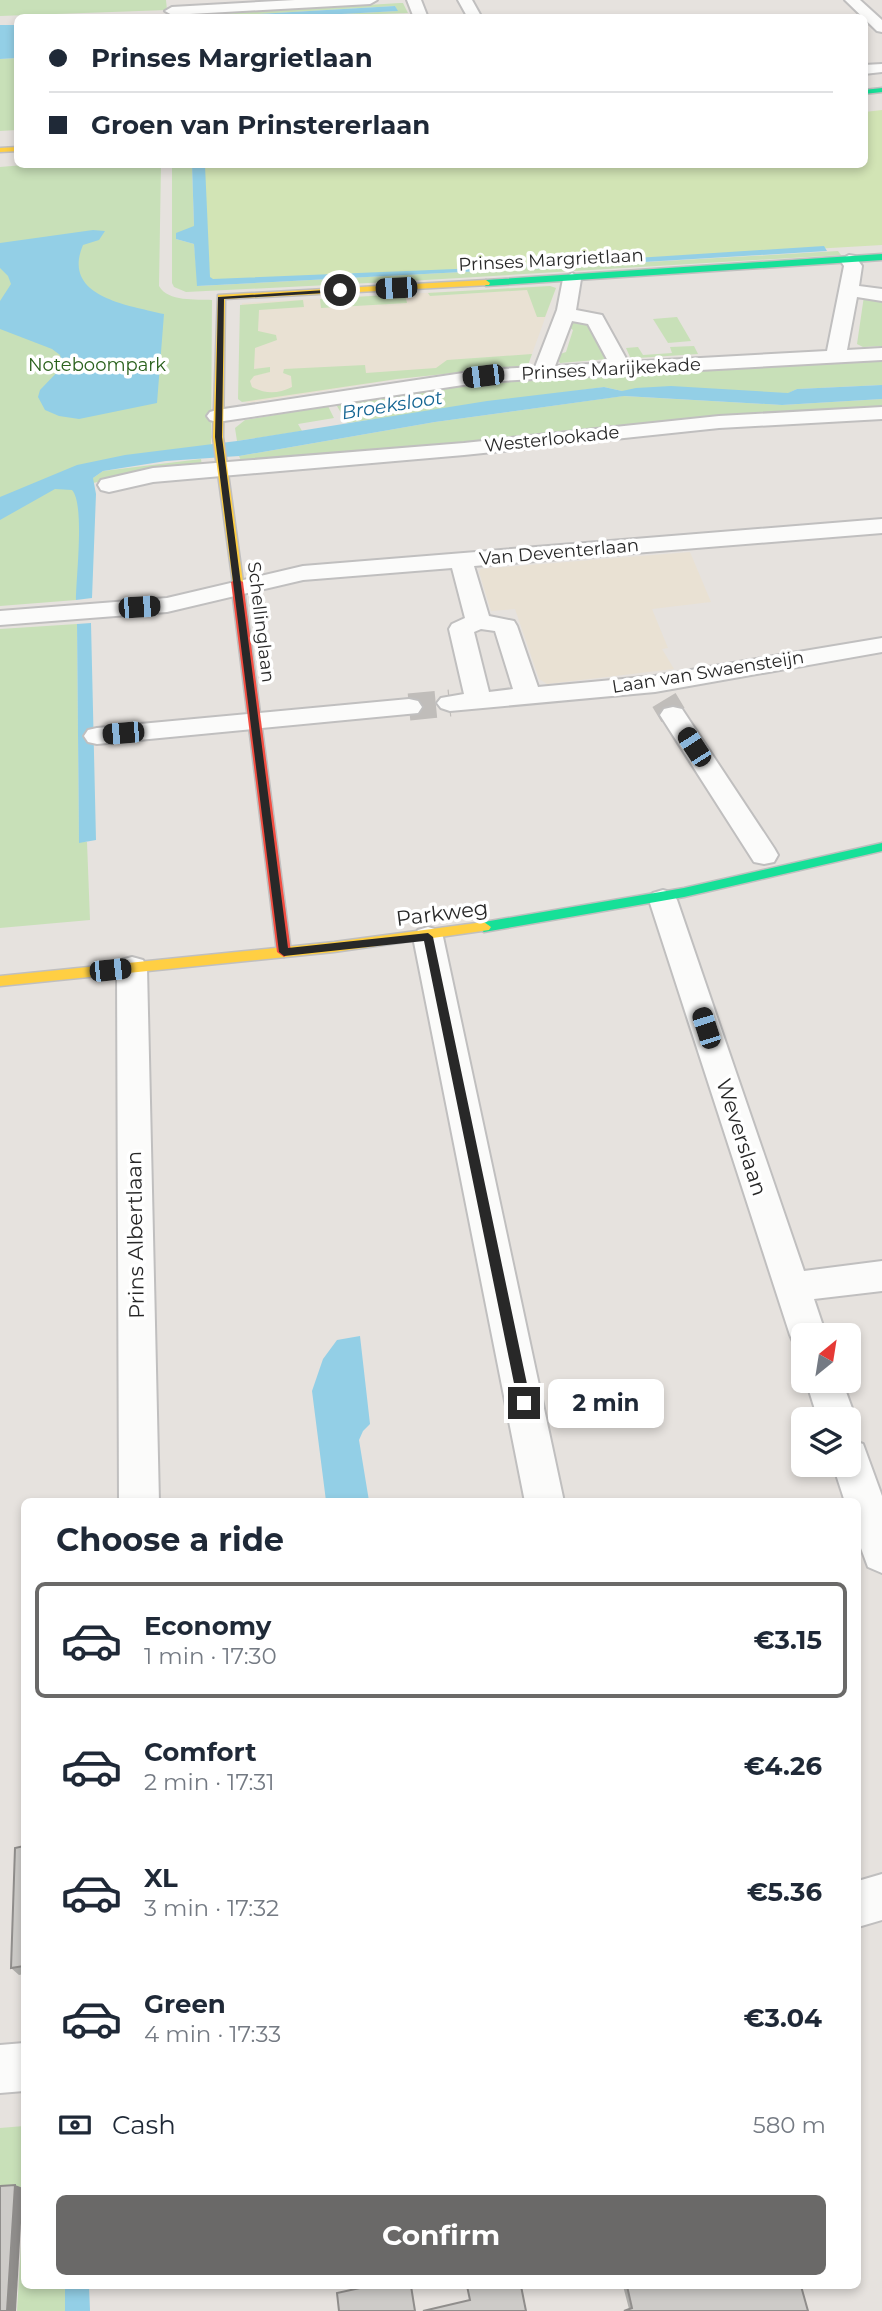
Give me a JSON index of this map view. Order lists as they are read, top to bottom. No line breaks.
{"streets":{"street":["Prinses Margrietlaan","Prinses Marijkekade","Westerlookade","Van Deventerlaan","Schellinglaan","Laan van Swaensteijn","Parkweg","Weverslaan","Prins Albertlaan"]},"crossings":[["Prinses Margrietlaan","Schellinglaan"],["Prinses Marijkekade","Schellinglaan"],["Westerlookade","Schellinglaan"],["Van Deventerlaan","Schellinglaan"],["Schellinglaan","Parkweg"],["Parkweg","Weverslaan"],["Parkweg","Prins Albertlaan"]],"water":["Broeksloot"],"parks":["Noteboompark"],"north":"top right","page":{"banner":["Prinses Margrietlaan","Groen van Prinstererlaan"],"bubble":"2 min","heading":"Choose a ride","list":[{"name":"Economy","note":"1 min · 17:30","value":"€3.15"},{"name":"Comfort","note":"2 min · 17:31","value":"€4.26"},{"name":"XL","note":"3 min · 17:32","value":"€5.36"},{"name":"Green","note":"4 min · 17:33","value":"€3.04"}],"pay":["Cash","580 m"],"buttons":"Confirm"}}
